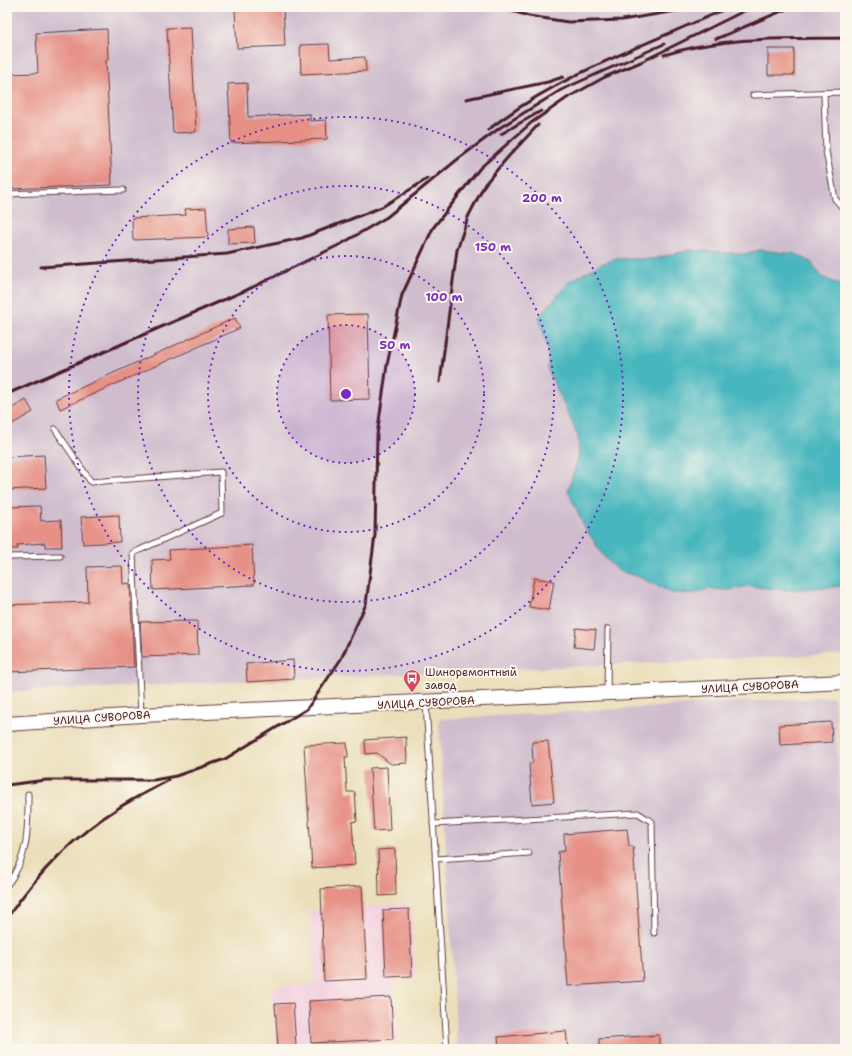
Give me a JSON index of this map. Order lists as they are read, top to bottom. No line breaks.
{"streets":{"main road":["УЛИЦА СУВОРОВА"]},"places":{"bus stop":["Шиноремонтный завод"]},"rings":["200 m","150 m","100 m","50 m"]}
